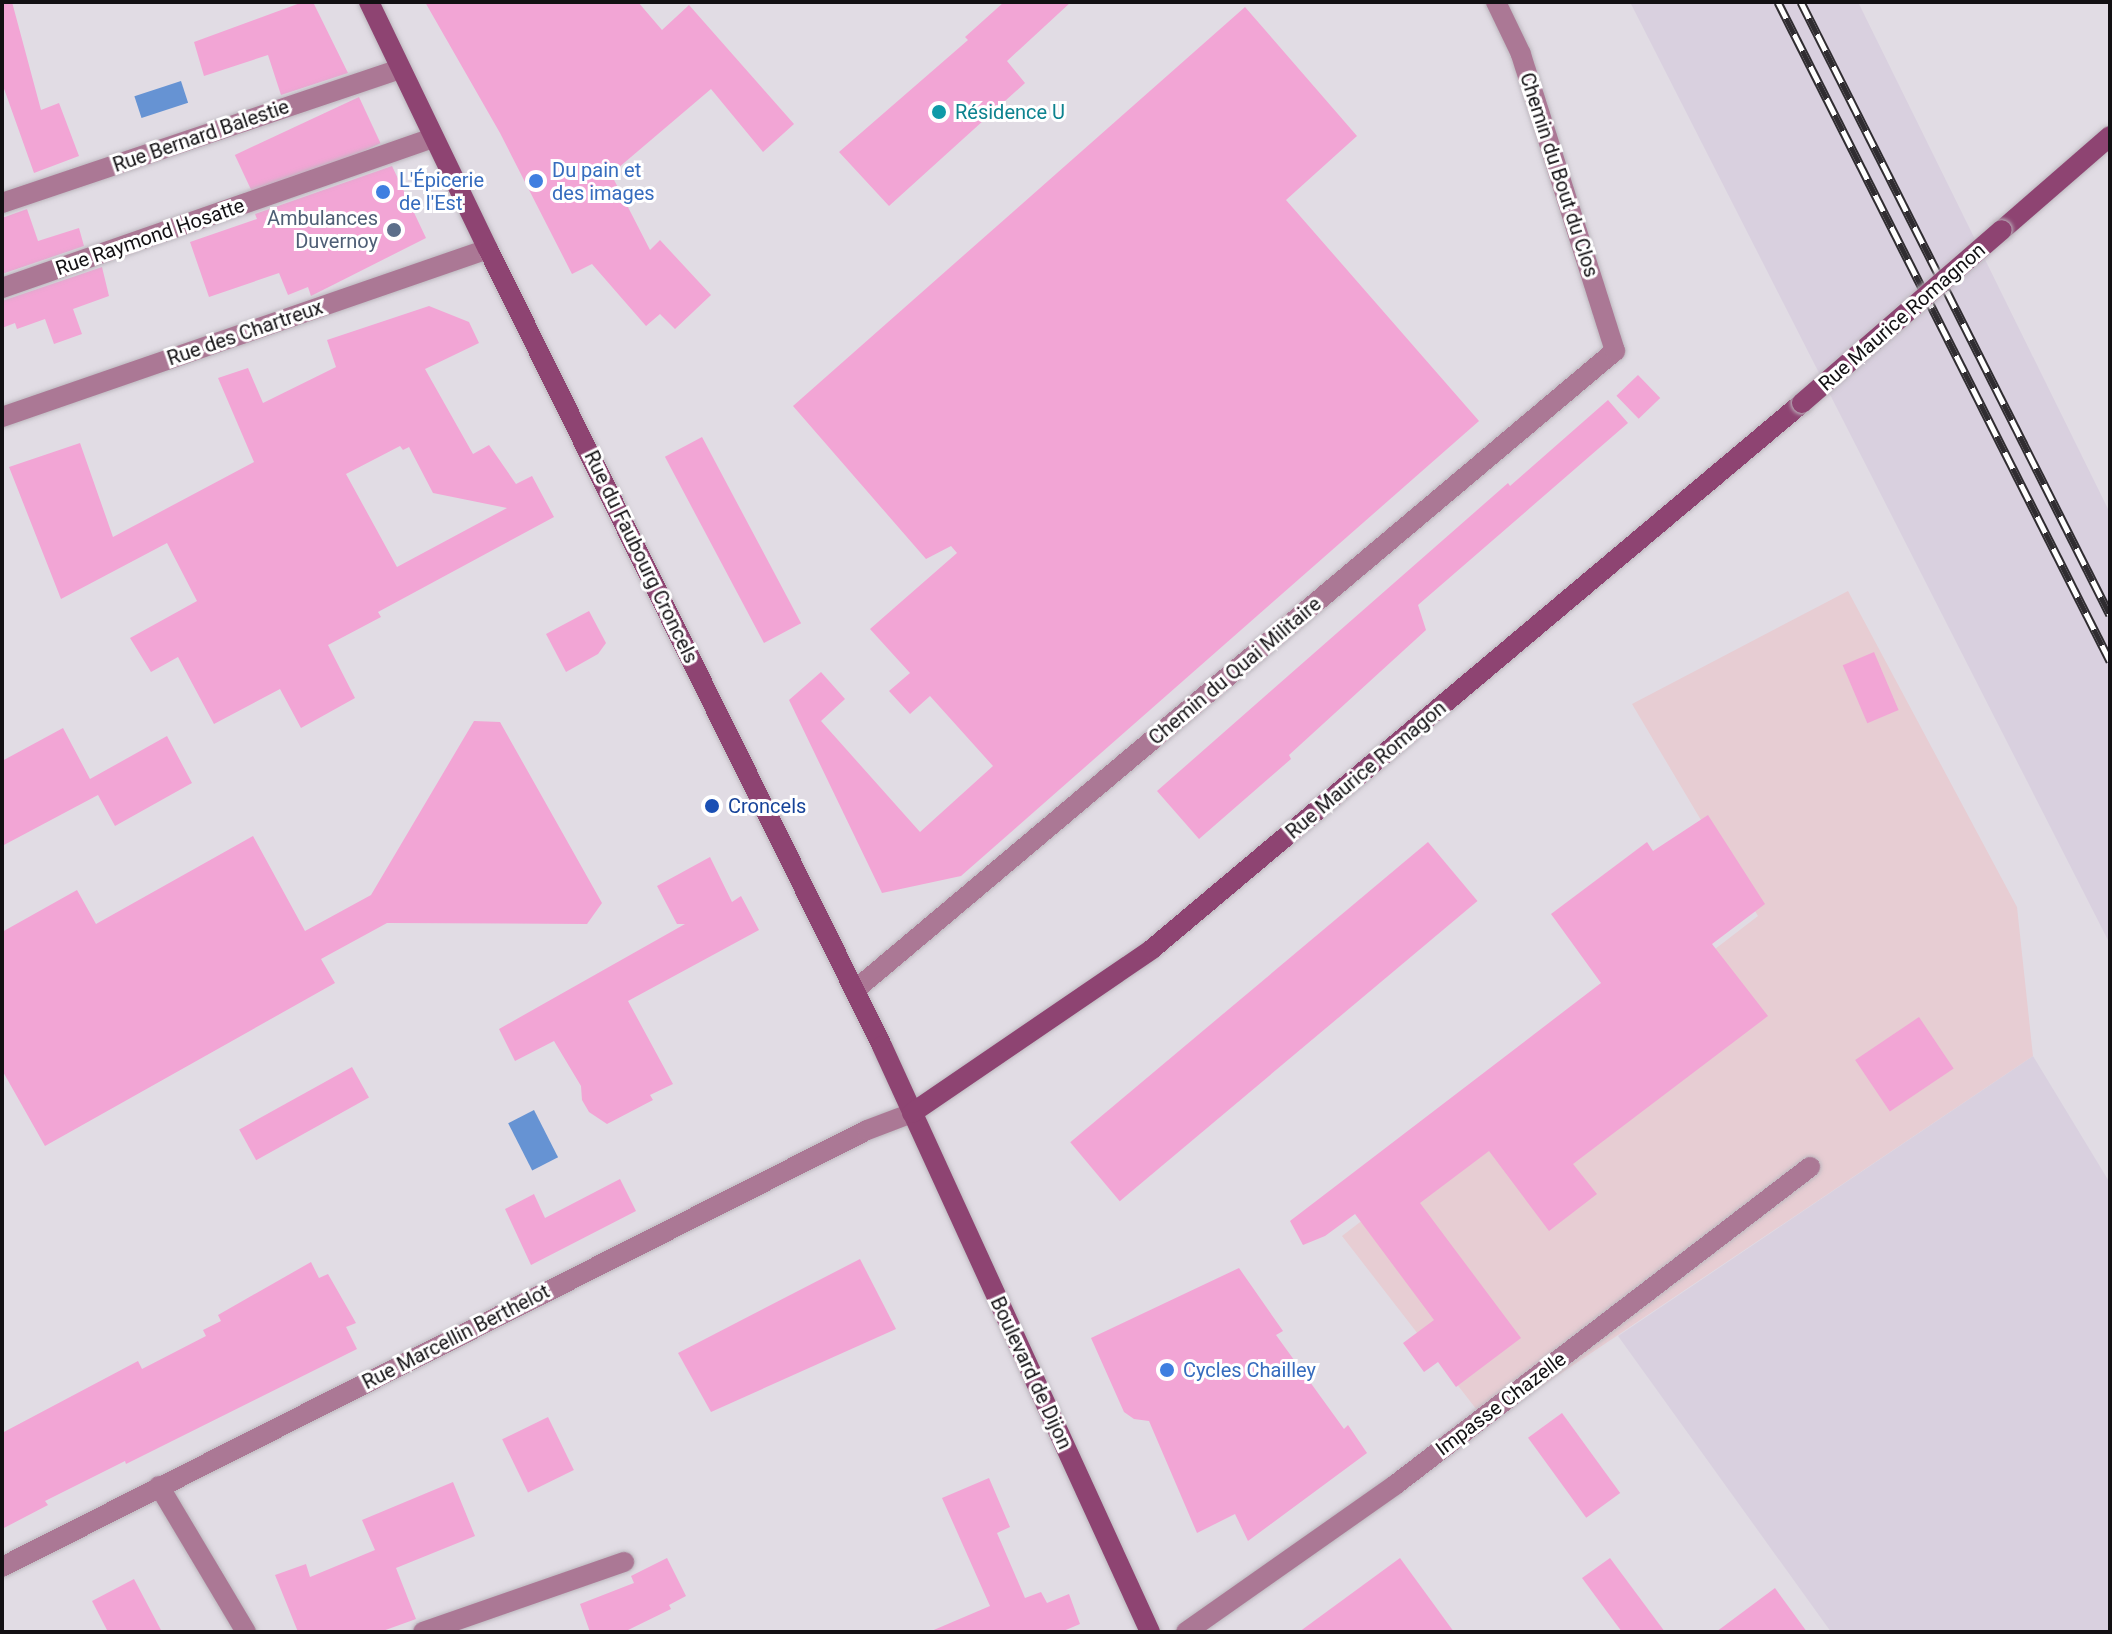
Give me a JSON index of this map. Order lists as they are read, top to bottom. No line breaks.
{"streets":{"main road":["Rue Maurice Romagnon","Rue du Faubourg Croncels","Rue Maurice Romagon","Boulevard de Dijon"],"street":["Rue Bernard Balestie","Chemin du Bout du Clos","Rue Raymond Hosatte","Rue des Chartreux","Chemin du Quai Militaire","Rue Marcellin Berthelot","Impasse Chazelle"]},"crossings":[["Rue Bernard Balestie","Rue du Faubourg Croncels"],["Chemin du Bout du Clos","Chemin du Quai Militaire"],["Rue Raymond Hosatte","Rue du Faubourg Croncels"],["Rue Maurice Romagnon","Rue Maurice Romagon"],["Rue des Chartreux","Rue du Faubourg Croncels"],["Rue du Faubourg Croncels","Chemin du Quai Militaire"],["Rue du Faubourg Croncels","Rue Maurice Romagon"],["Rue du Faubourg Croncels","Rue Marcellin Berthelot"],["Rue du Faubourg Croncels","Boulevard de Dijon"],["Rue Maurice Romagon","Rue Marcellin Berthelot"],["Rue Maurice Romagon","Boulevard de Dijon"],["Rue Marcellin Berthelot","Boulevard de Dijon"]],"places":["Résidence U","Du pain et des images","L'Épicerie de l'Est","Ambulances Duvernoy","Croncels","Cycles Chailley"]}
